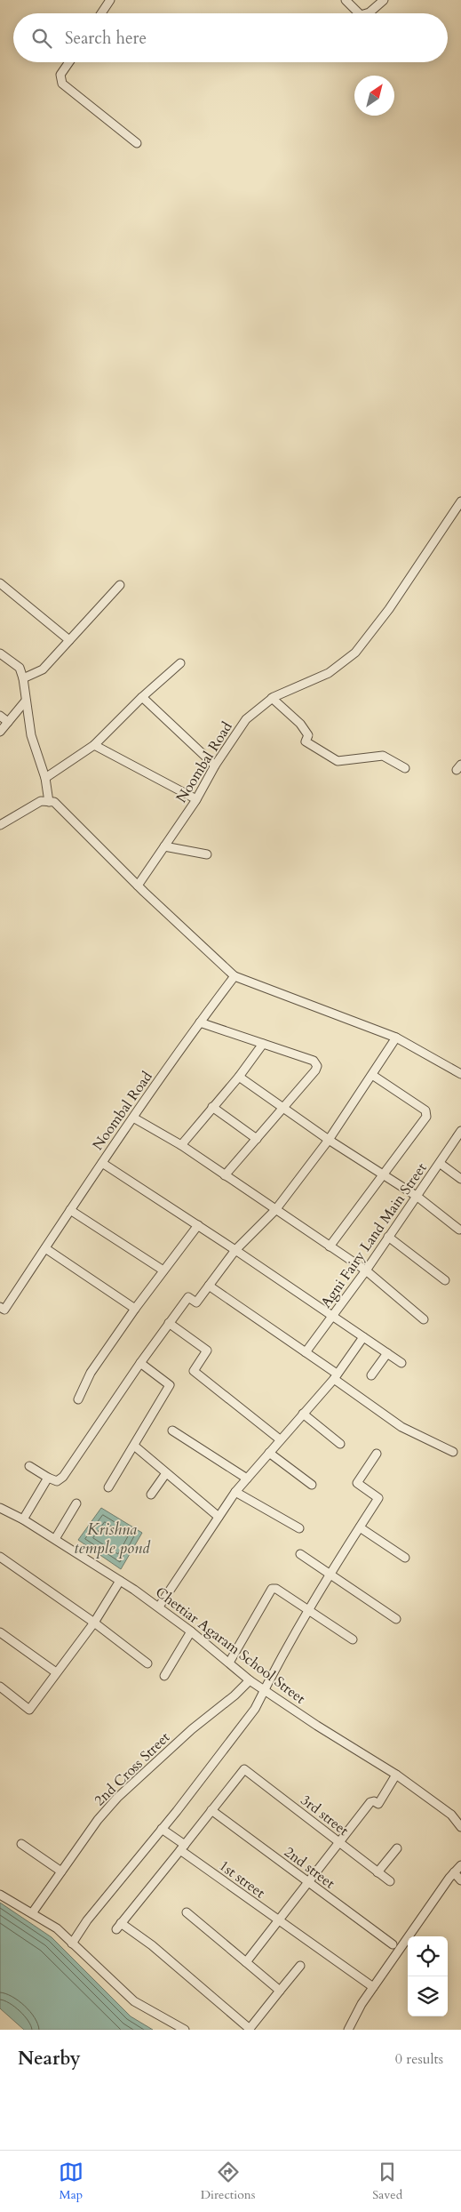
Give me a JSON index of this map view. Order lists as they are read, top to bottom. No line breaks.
{"streets":{"street":["Noombal Road","Agni Fairy Land Main Street","Chettiar Agaram School Street","2nd Cross Street","3rd street","2nd street","1st street"]},"crossings":[["Chettiar Agaram School Street","2nd Cross Street"],["3rd street","2nd street"]],"water":["Krishna temple pond"],"north":"top right","page":{"search":"Search here","heading":["Nearby","0 results"],"nav":["Map","Directions","Saved"]}}
